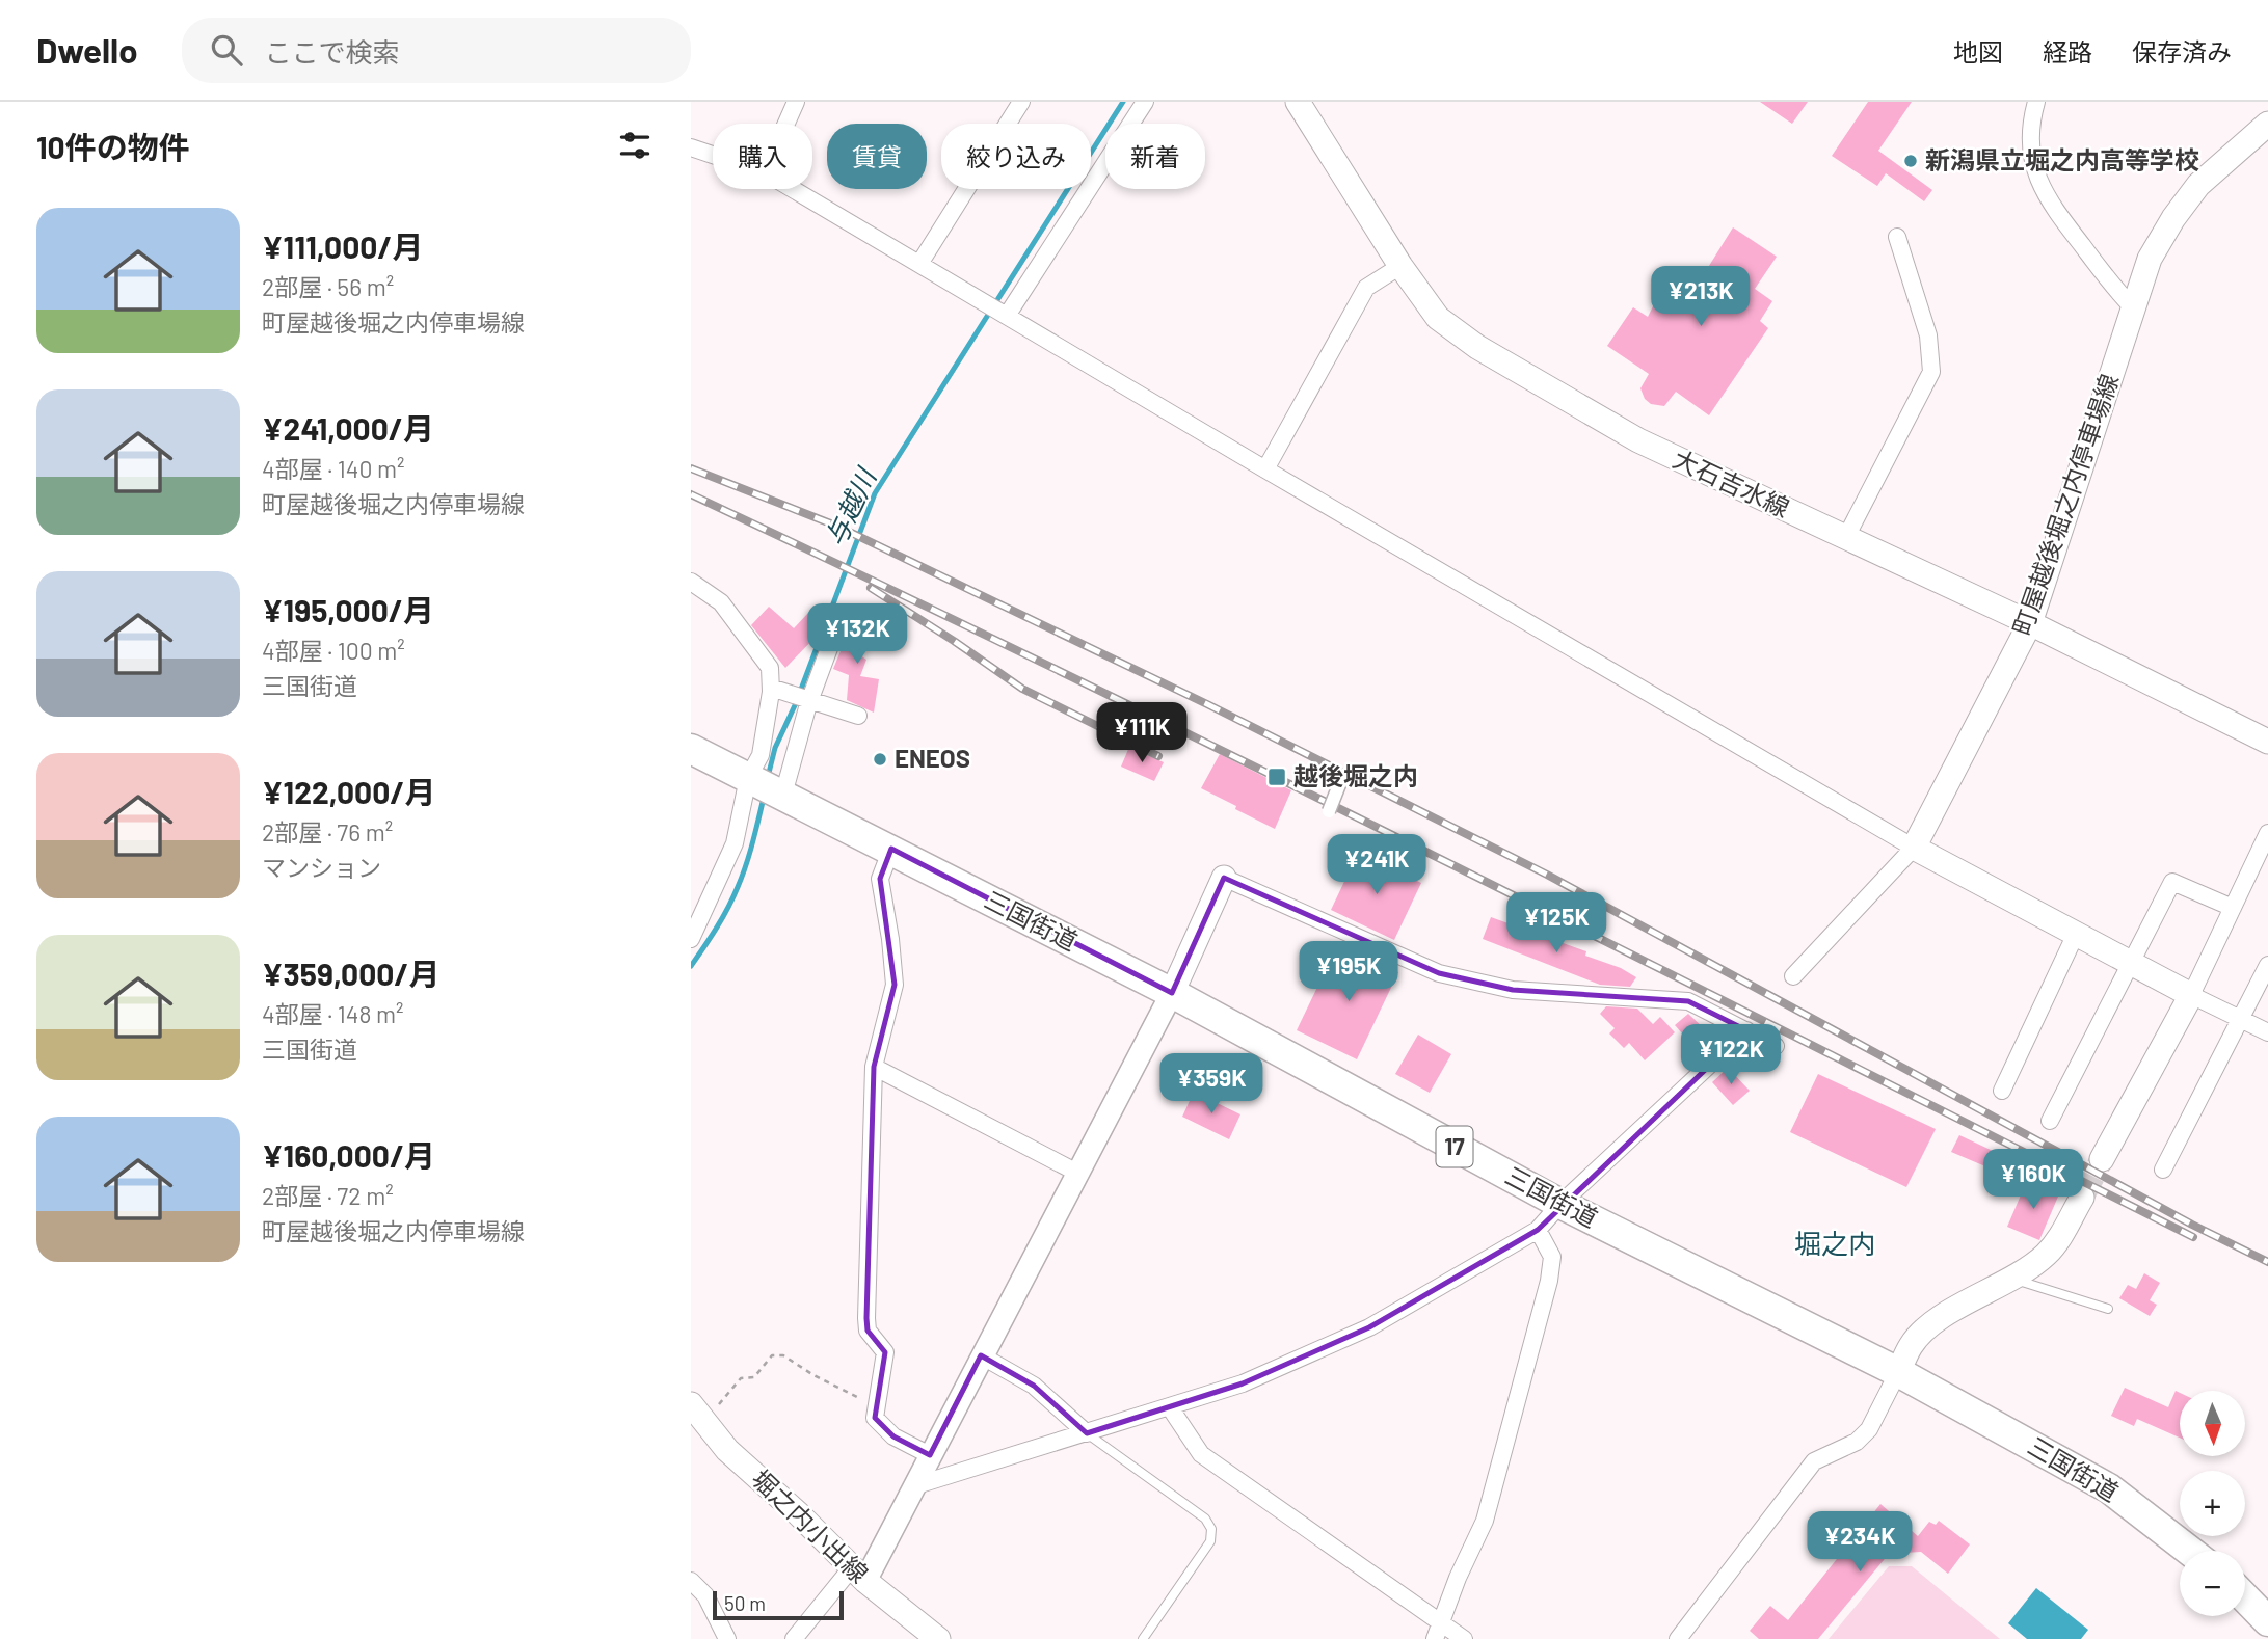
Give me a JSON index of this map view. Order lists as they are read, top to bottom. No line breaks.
{"streets":{"highway":["三国街道","17"],"main road":["大石吉水線","町屋越後堀之内停車場線","堀之内小出線"]},"crossings":[["大石吉水線","町屋越後堀之内停車場線"]],"districts":["堀之内"],"water":["与越川"],"places":{"other":["新潟県立堀之内高等学校","ENEOS"],"transit":["越後堀之内"]},"scale_bar":"50 m","north":"bottom","page":{"header":"Dwello","search":"ここで検索","nav":["地図","経路","保存済み"],"heading":"10件の物件","chip":["購入","賃貸","絞り込み","新着"],"list":[{"name":"¥111,000/月","note":"2部屋 · 56 m² · 町屋越後堀之内停車場線"},{"name":"¥241,000/月","note":"4部屋 · 140 m² · 町屋越後堀之内停車場線"},{"name":"¥195,000/月","note":"4部屋 · 100 m² · 三国街道"},{"name":"¥122,000/月","note":"2部屋 · 76 m² · マンション"},{"name":"¥359,000/月","note":"4部屋 · 148 m² · 三国街道"},{"name":"¥160,000/月","note":"2部屋 · 72 m² · 町屋越後堀之内停車場線"}],"price":["¥213K","¥132K","¥111K","¥241K","¥125K","¥195K","¥122K","¥359K","¥160K","¥234K"],"map_buttons":["+","−"],"scale":"50 m"}}
